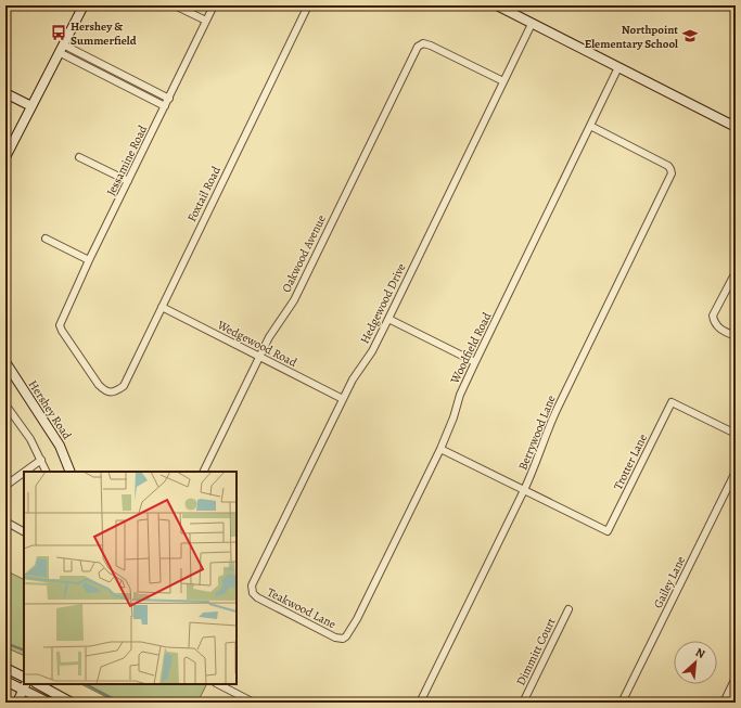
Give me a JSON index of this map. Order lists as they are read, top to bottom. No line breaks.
{"streets":{"main road":["Hershey Road"],"street":["Jessamine Road","Foxtail Road","Oakwood Avenue","Hedgewood Drive","Wedgewood Road","Woodfield Road","Berrywood Lane","Trotter Lane","Gailey Lane","Teakwood Lane","Dimmitt Court"]},"crossings":[["Jessamine Road","Foxtail Road"],["Foxtail Road","Wedgewood Road"],["Oakwood Avenue","Hedgewood Drive"],["Oakwood Avenue","Wedgewood Road"],["Hedgewood Drive","Wedgewood Road"],["Hedgewood Drive","Teakwood Lane"],["Woodfield Road","Berrywood Lane"],["Woodfield Road","Teakwood Lane"],["Berrywood Lane","Trotter Lane"]],"places":{"bus stop":["Hershey & Summerfield"],"school or university":["Northpoint Elementary School"]},"north":"top right"}
